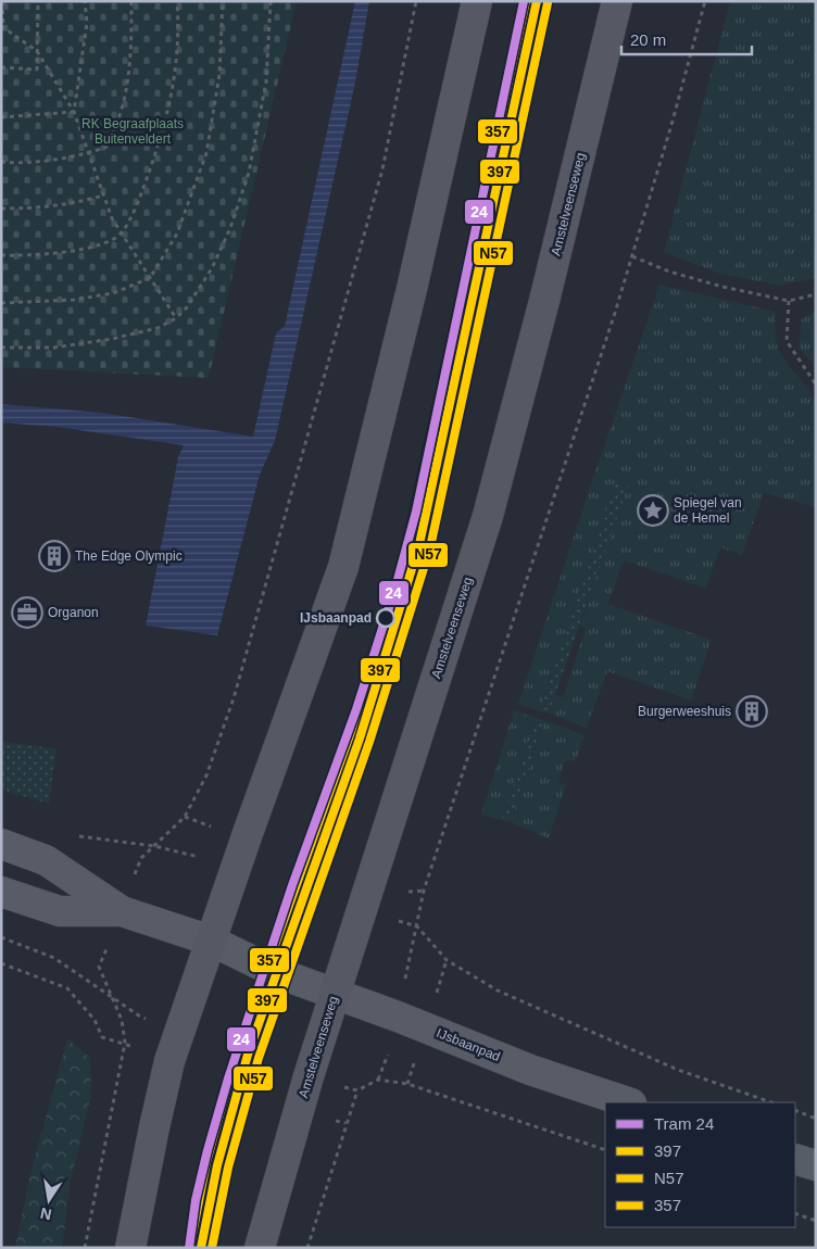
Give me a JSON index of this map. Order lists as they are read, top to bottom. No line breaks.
{"streets":{"main road":["Amstelveenseweg"],"street":["IJsbaanpad"]},"crossings":[["Amstelveenseweg","IJsbaanpad"]],"parks":["RK Begraafplaats Buitenveldert"],"places":{"place":["Spiegel van de Hemel"],"building":["The Edge Olympic","Burgerweeshuis"],"office":["Organon"],"other":["IJsbaanpad"]},"lines":["tram line 24","transit line 397","transit line 357","transit line N57"],"legend":["Tram 24","397","N57","357"],"scale_bar":"20 m","north":"bottom"}
